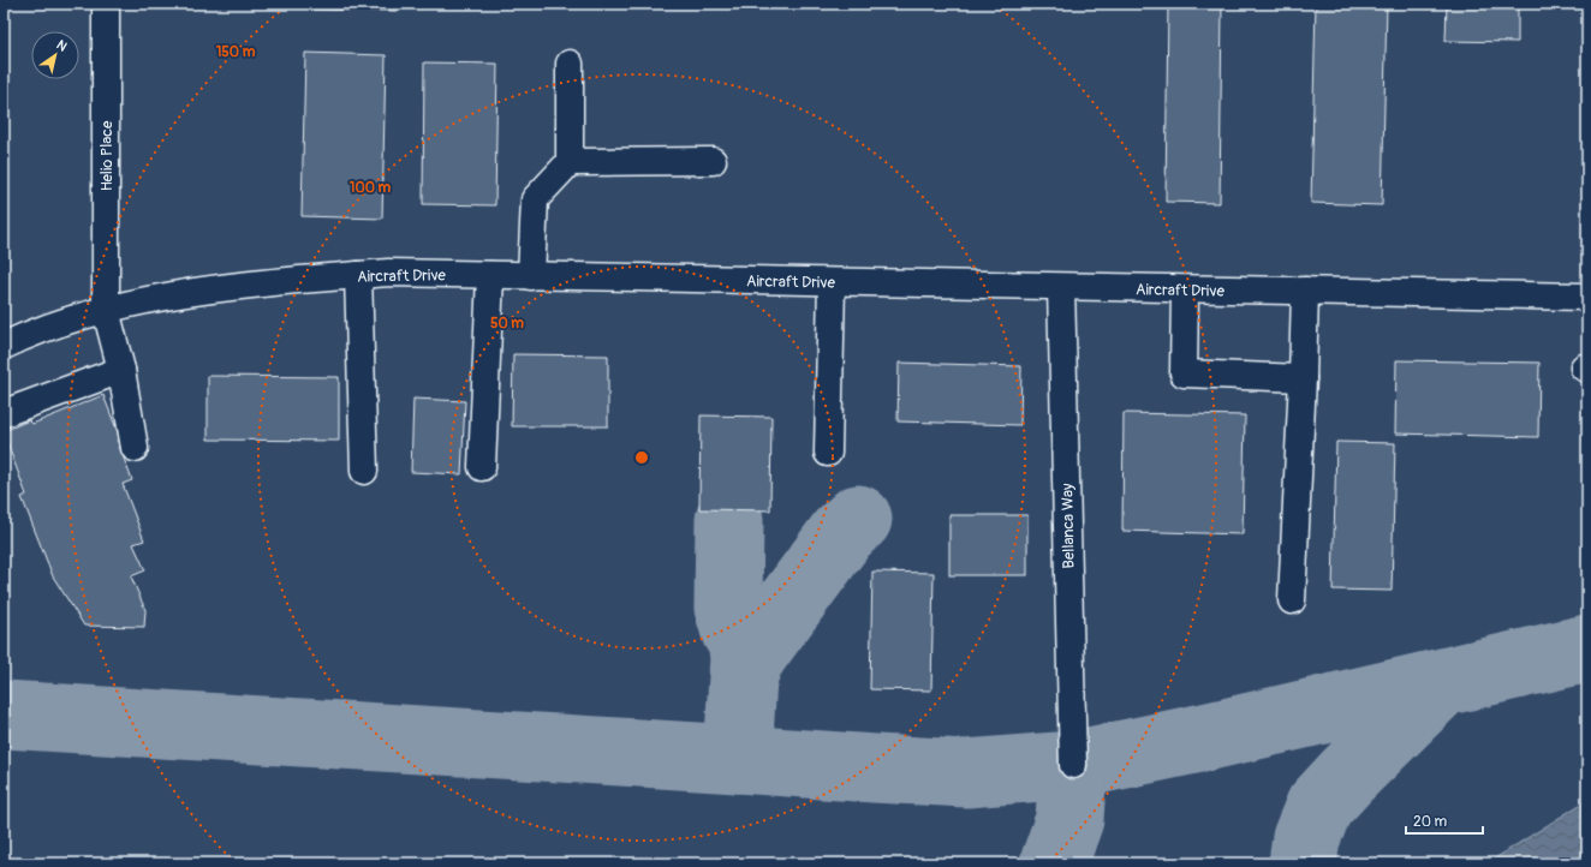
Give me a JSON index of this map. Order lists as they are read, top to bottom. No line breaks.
{"streets":{"street":["Helio Place","Aircraft Drive","Bellanca Way"]},"crossings":[["Helio Place","Aircraft Drive"],["Aircraft Drive","Bellanca Way"]],"scale_bar":"20 m","north":"top right","rings":["150 m","100 m","50 m"]}
